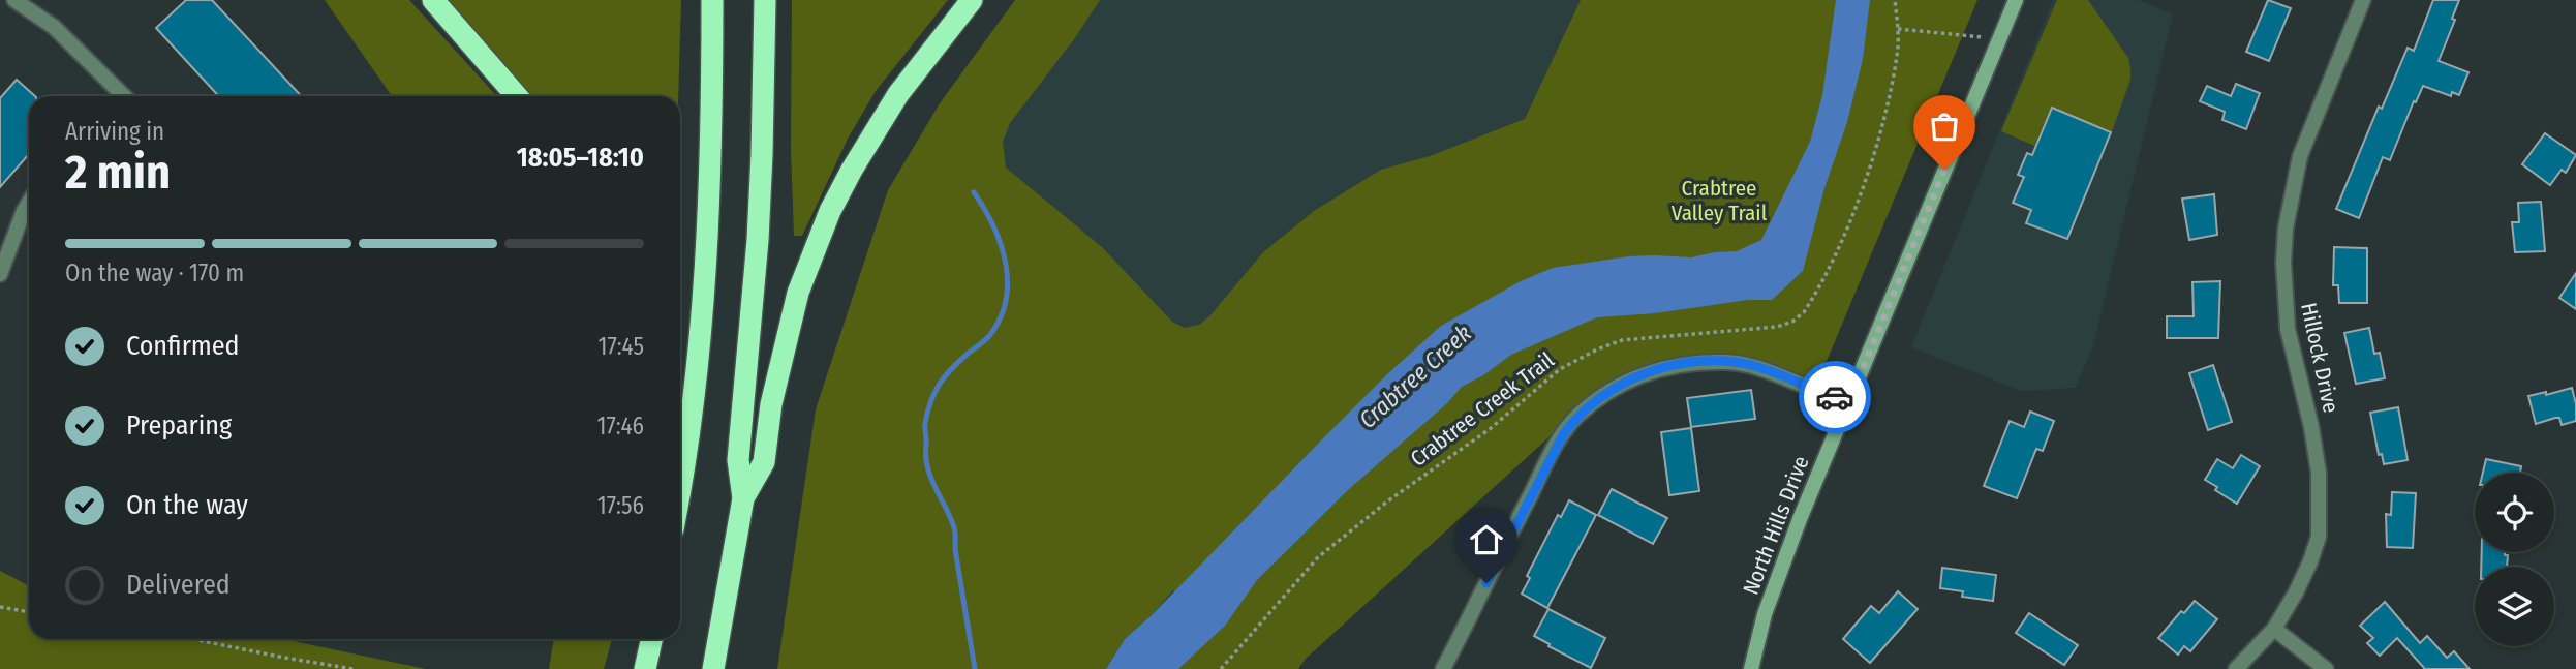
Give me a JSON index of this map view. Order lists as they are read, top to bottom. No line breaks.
{"streets":{"main road":["North Hills Drive"],"street":["Hillock Drive"],"path":["Crabtree Creek Trail"]},"water":["Crabtree Creek"],"parks":["Crabtree Valley Trail"],"page":{"heading":["2 min","Arriving in","18:05–18:10"],"bar":"On the way · 170 m","list":[["Confirmed","17:45"],["Preparing","17:46"],["On the way","17:56"],"Delivered"]}}
